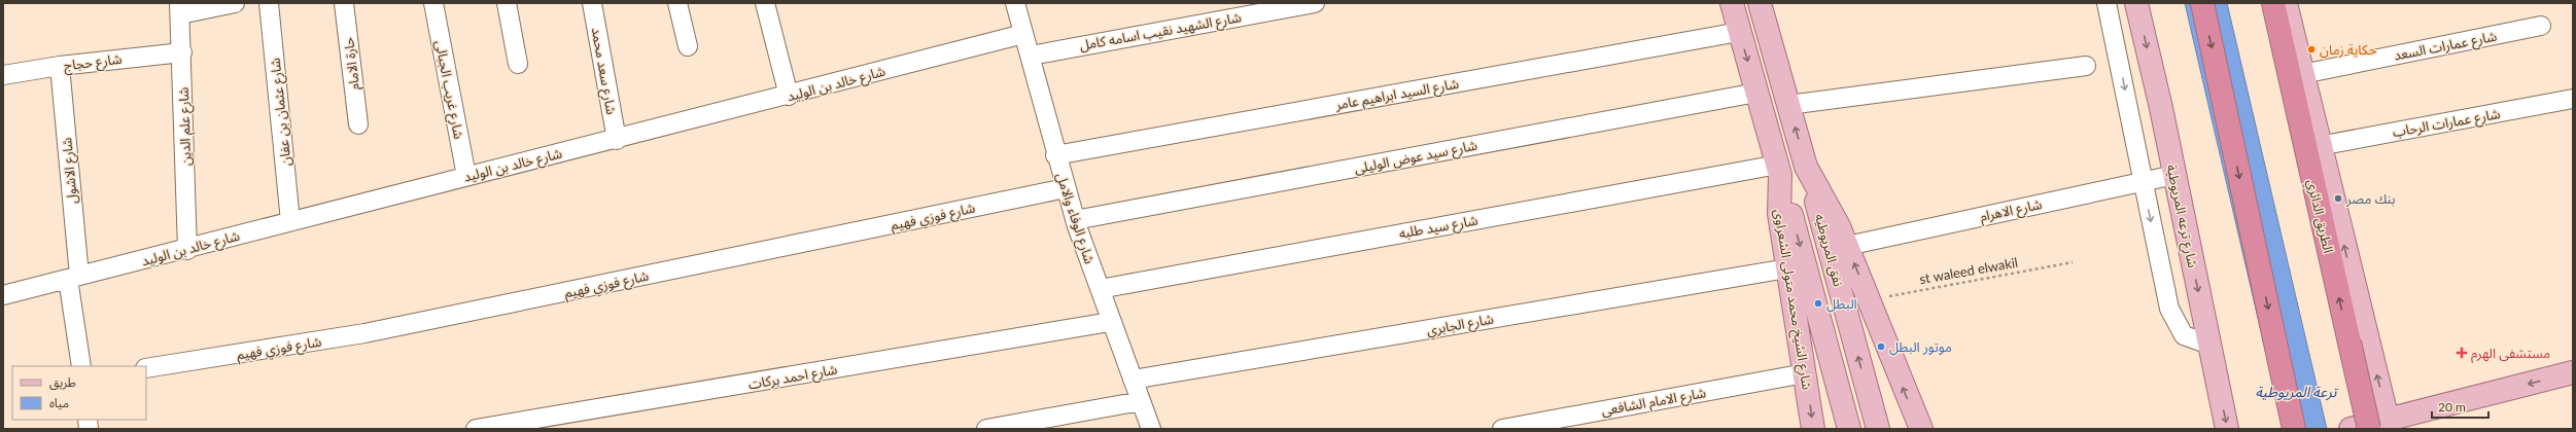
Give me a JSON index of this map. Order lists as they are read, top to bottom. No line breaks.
{"streets":{"highway":["الطريق الدائري"],"main road":["شارع ترعه المريوطية","نفق المريوطيه","شارع الشيخ محمد متولى الشعراوى"],"street":["شارع الشهيد نقيب اسامه كامل","شارع عمارات السعد","شارع حجاج","حارة الامام","شارع سعد محمد","شارع خالد بن الوليد","شارع غريب الجبالى","شارع السيد ابراهيم عامر","شارع عثمان بن عفان","شارع عمارات الرحاب","شارع علم الدين","شارع سيد عوض الوليلى","شارع الاشول","شارع الاهرام","شارع فوزي فهيم","شارع الوفاء والامل","شارع سيد طلبه","شارع الجابري","شارع احمد بركات","شارع الامام الشافعى"],"path":["st waleed elwakil"]},"crossings":[["شارع الشهيد نقيب اسامه كامل","شارع الوفاء والامل"],["شارع حجاج","شارع علم الدين"],["شارع حجاج","شارع الاشول"],["شارع سعد محمد","شارع خالد بن الوليد"],["شارع خالد بن الوليد","شارع غريب الجبالى"],["شارع خالد بن الوليد","شارع عثمان بن عفان"],["شارع خالد بن الوليد","شارع علم الدين"],["شارع خالد بن الوليد","شارع الاشول"],["شارع خالد بن الوليد","شارع الوفاء والامل"],["شارع السيد ابراهيم عامر","شارع الوفاء والامل"],["شارع السيد ابراهيم عامر","شارع الشيخ محمد متولى الشعراوى"],["شارع سيد عوض الوليلى","شارع الوفاء والامل"],["شارع سيد عوض الوليلى","شارع الشيخ محمد متولى الشعراوى"],["شارع الاهرام","شارع ترعه المريوطية"],["شارع فوزي فهيم","شارع الوفاء والامل"],["شارع الوفاء والامل","شارع سيد طلبه"],["شارع الوفاء والامل","شارع الجابري"],["شارع الوفاء والامل","شارع احمد بركات"],["شارع سيد طلبه","نفق المريوطيه"],["شارع سيد طلبه","شارع الشيخ محمد متولى الشعراوى"],["نفق المريوطيه","شارع الشيخ محمد متولى الشعراوى"],["شارع الشيخ محمد متولى الشعراوى","شارع الجابري"],["شارع الشيخ محمد متولى الشعراوى","شارع الامام الشافعى"]],"water":["ترعة المريوطية"],"places":{"other":["حكاية زمان","بنك مصر","البطل","موتور البطل"],"health":["مستشفى الهرم"]},"legend":["طريق","مياه"],"scale_bar":"20 m"}
